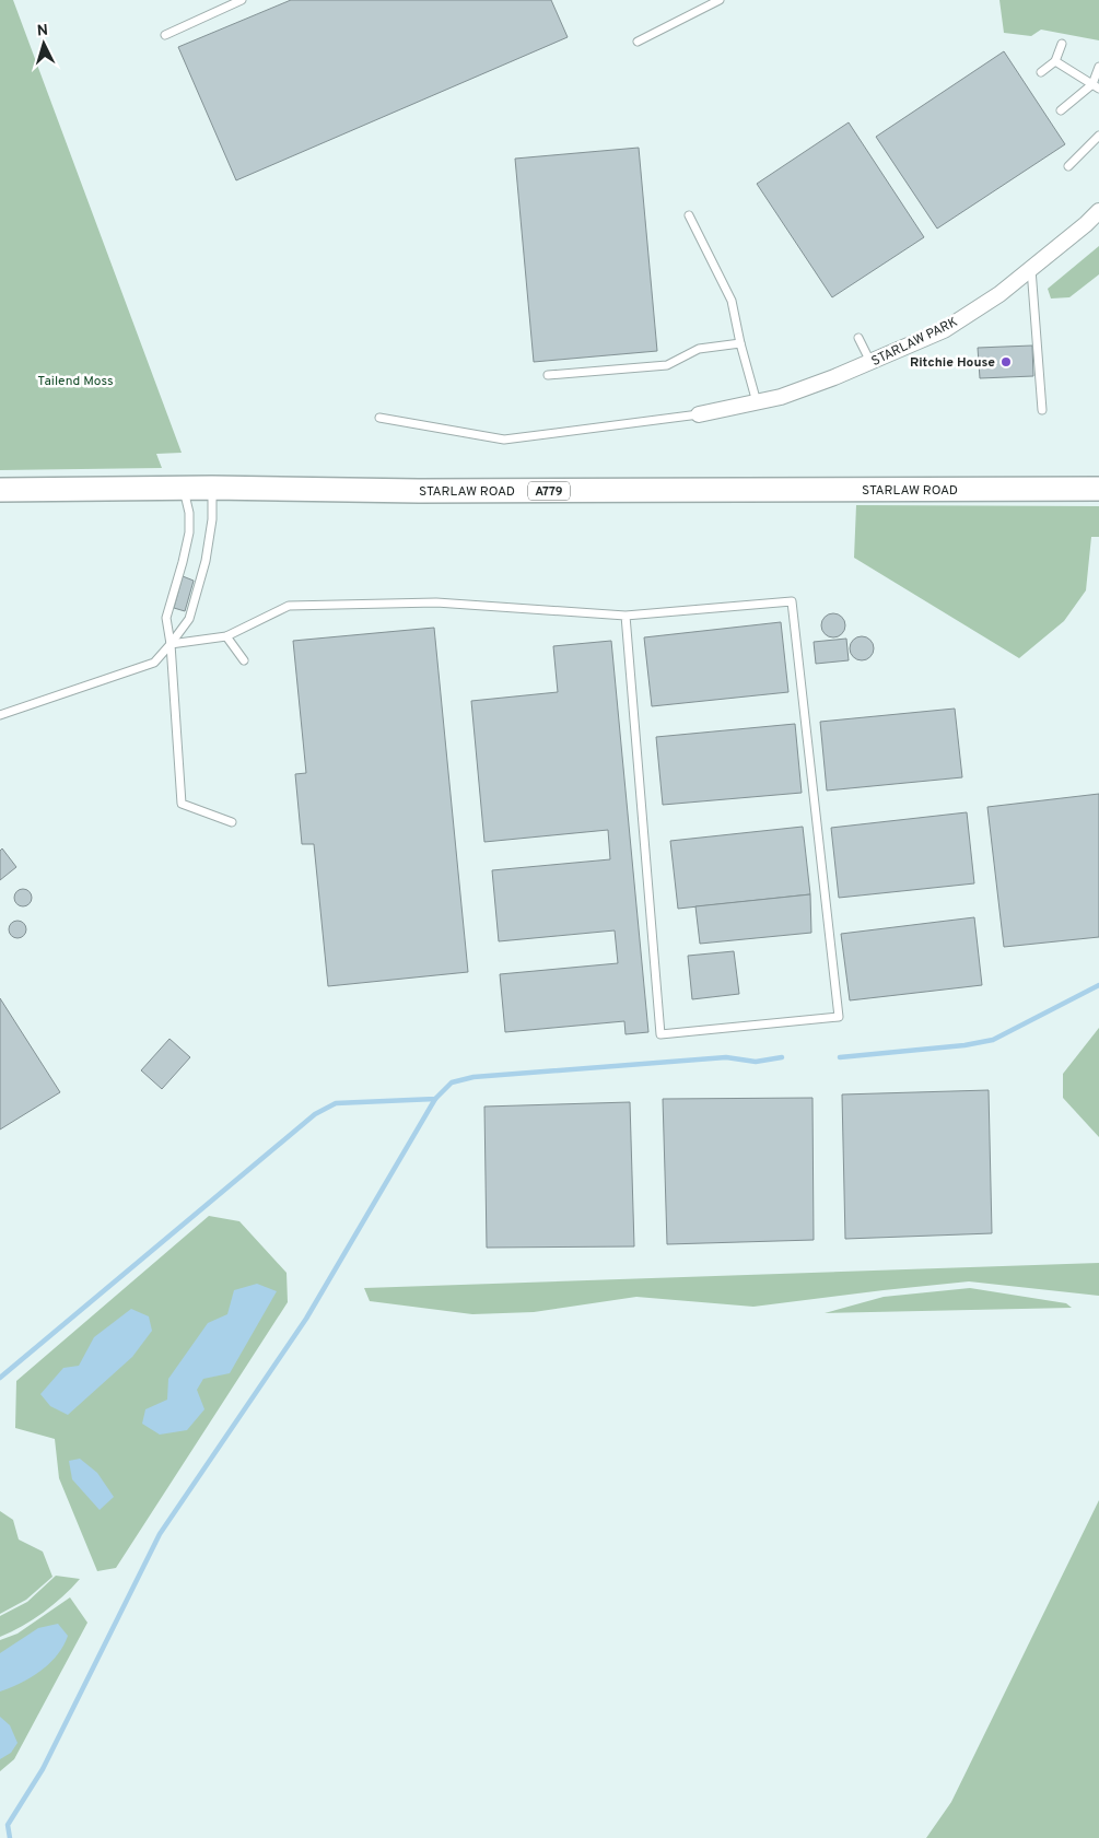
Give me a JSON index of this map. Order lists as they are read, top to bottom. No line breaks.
{"streets":{"main road":["STARLAW ROAD","A779"],"street":["STARLAW PARK"]},"parks":["Tailend Moss"],"places":["Ritchie House"],"north":"top"}
